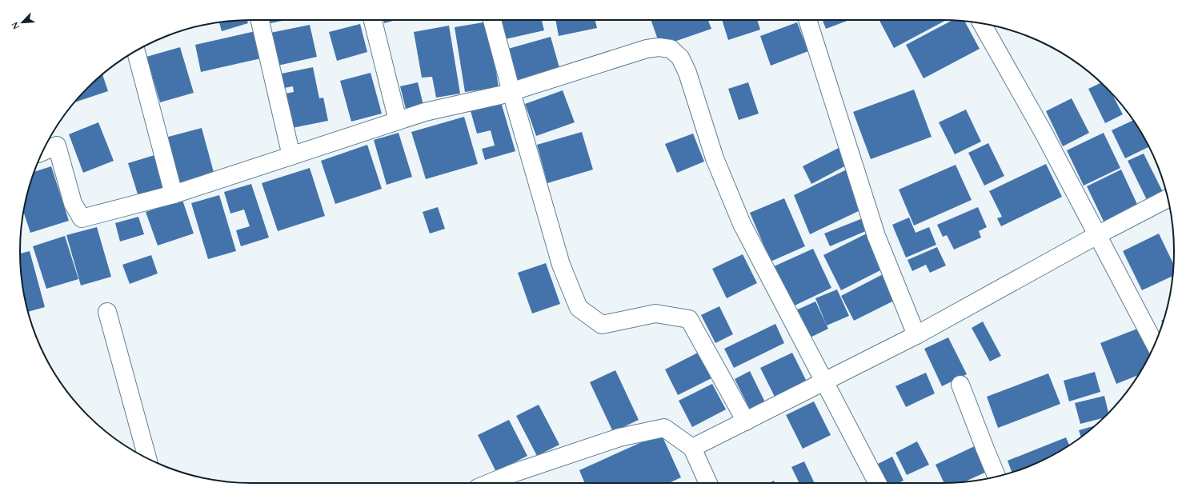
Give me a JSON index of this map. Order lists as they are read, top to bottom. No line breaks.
{"north":"bottom left"}
